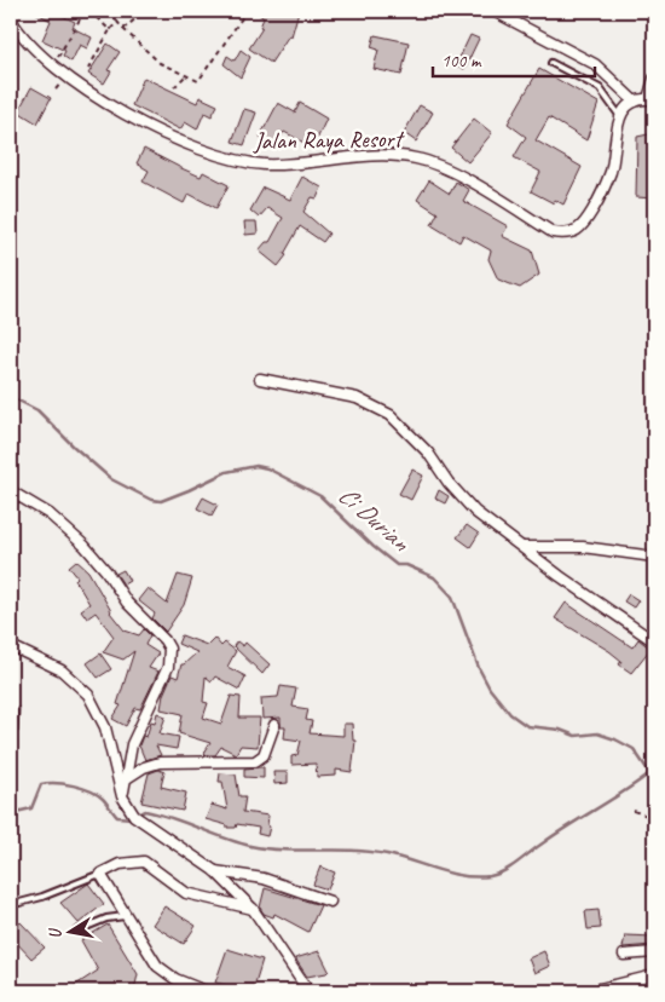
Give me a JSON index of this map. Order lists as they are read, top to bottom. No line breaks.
{"streets":{"street":["Jalan Raya Resort"]},"water":["Ci Durian"],"scale_bar":"100 m","north":"left"}
